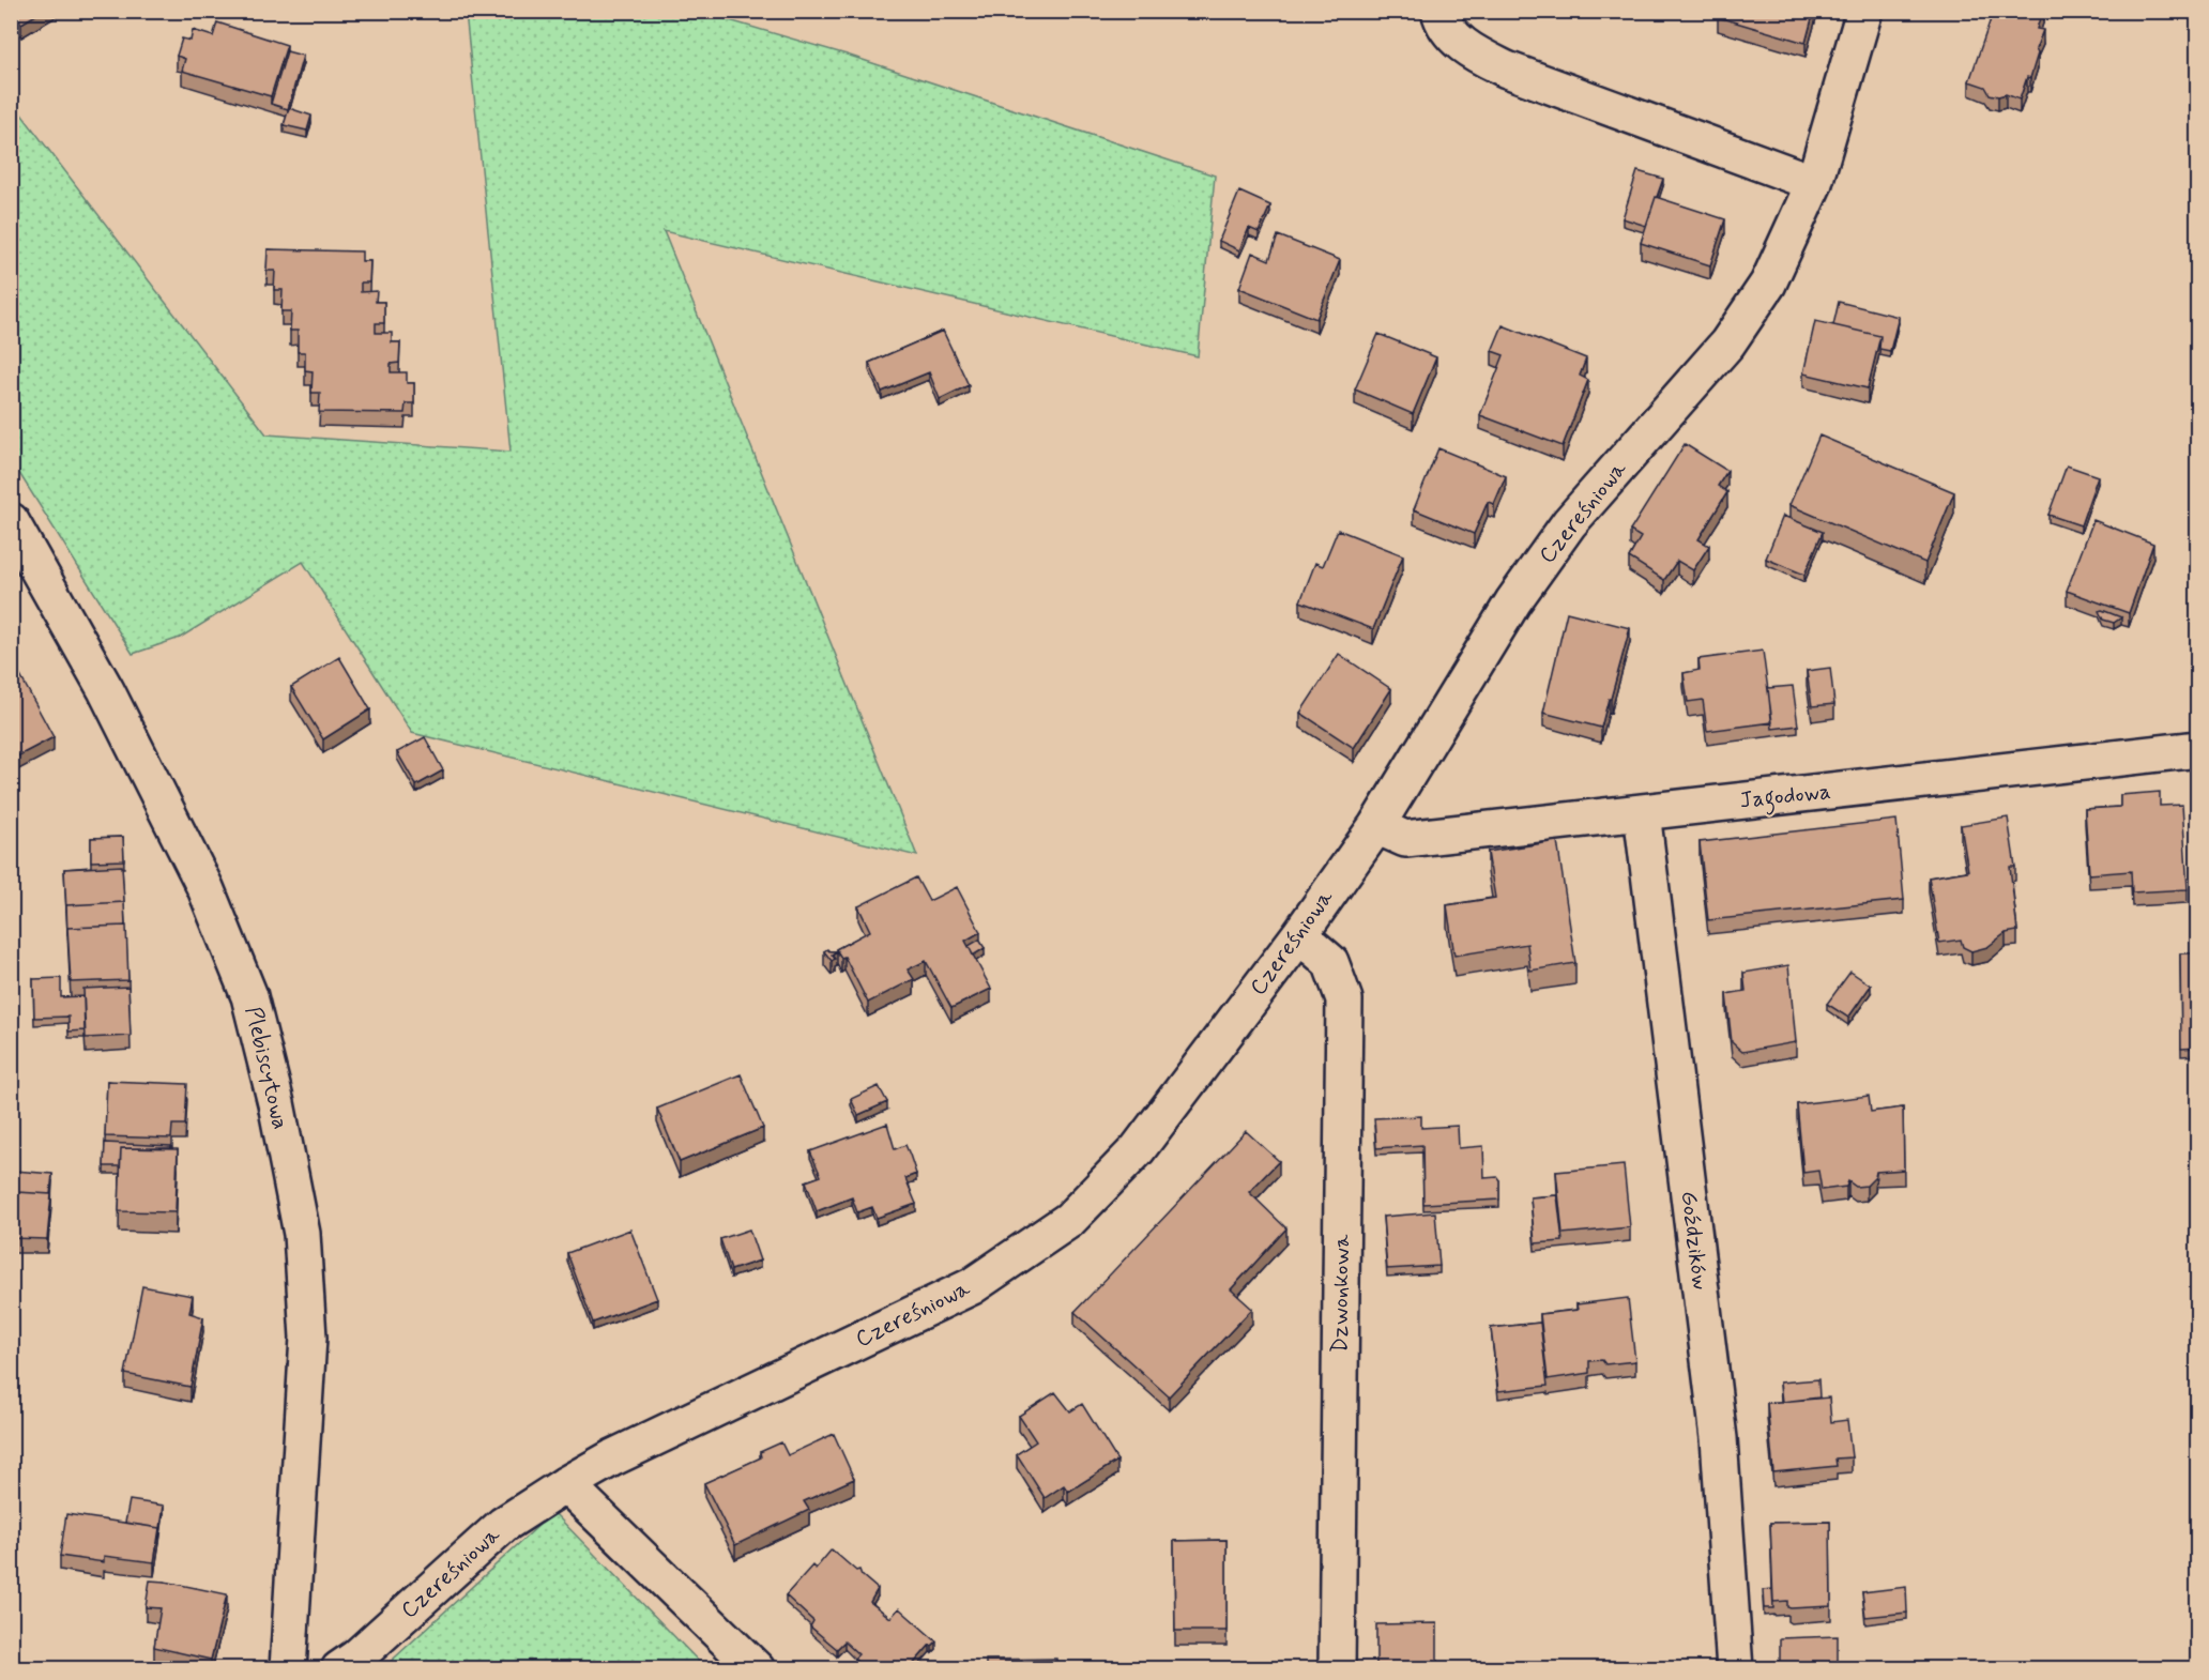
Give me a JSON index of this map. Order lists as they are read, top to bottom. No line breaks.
{"streets":{"street":["Czereśniowa","Jagodowa","Plebiscytowa","Goździków","Dzwonkowa"]},"crossings":[["Czereśniowa","Jagodowa"],["Czereśniowa","Dzwonkowa"],["Jagodowa","Goździków"]]}
